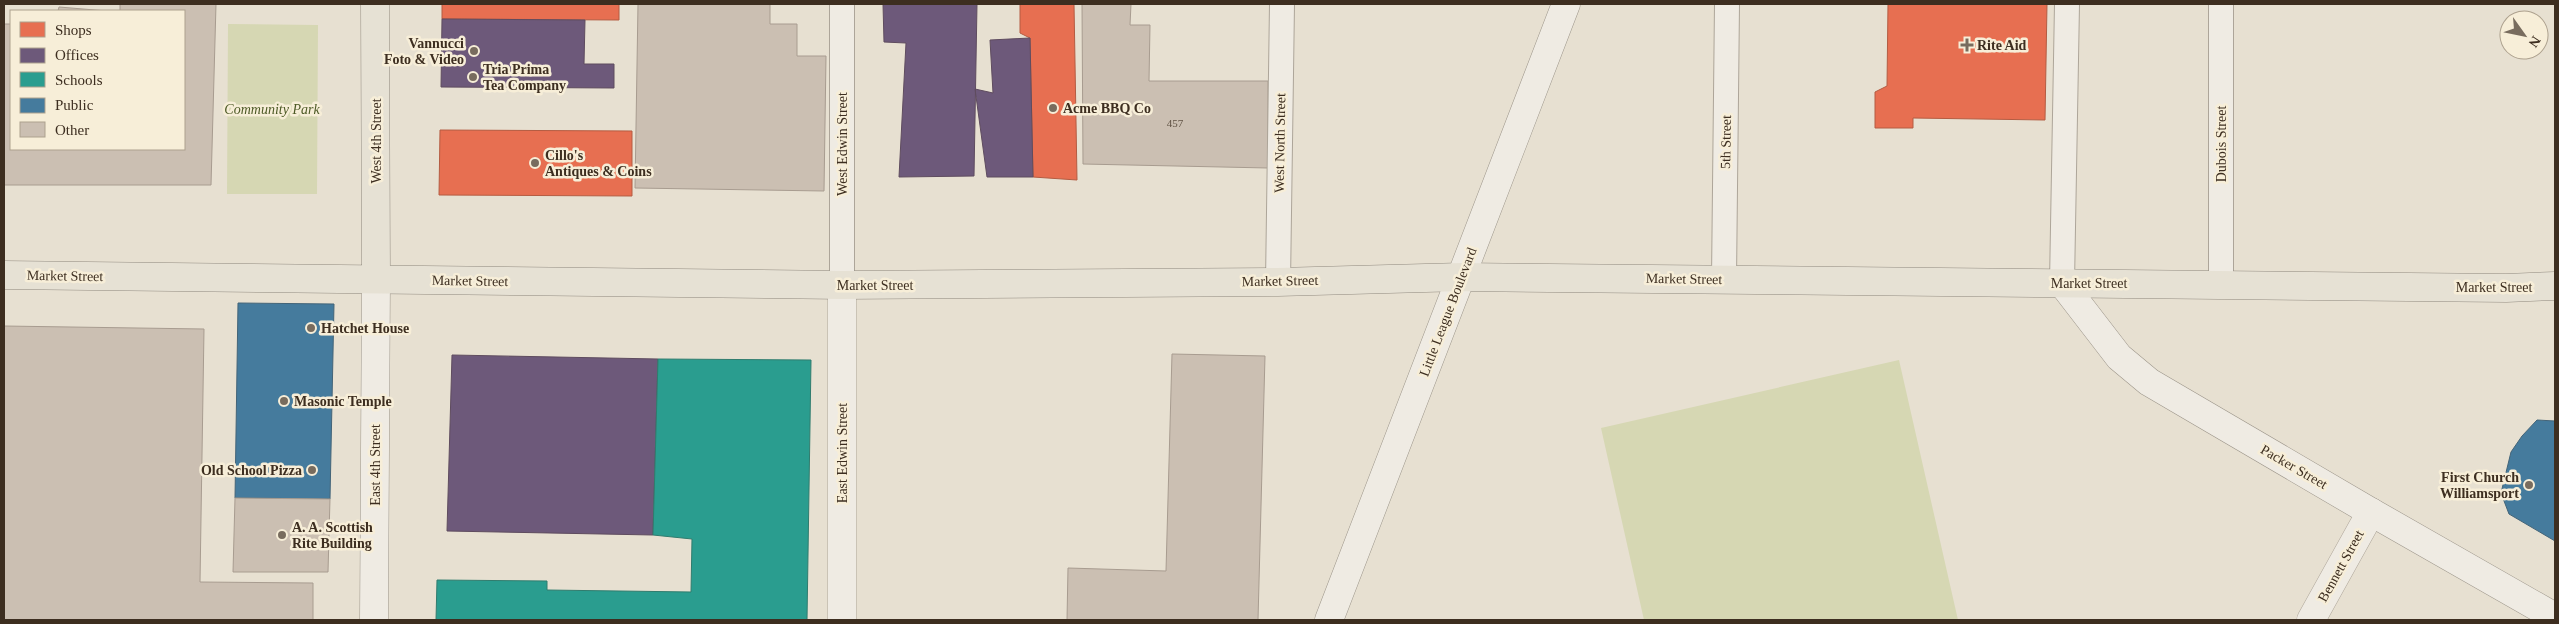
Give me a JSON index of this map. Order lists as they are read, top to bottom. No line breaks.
{"streets":{"main road":["West 4th Street","Market Street"],"street":["Little League Boulevard","East Edwin Street","East 4th Street","Packer Street","Bennett Street"],"lane":["5th Street","West North Street","West Edwin Street","Dubois Street"]},"crossings":[["West 4th Street","Market Street"],["West 4th Street","East 4th Street"],["5th Street","Market Street"],["West North Street","Market Street"],["West Edwin Street","Market Street"],["West Edwin Street","East Edwin Street"],["Dubois Street","Market Street"],["Market Street","Little League Boulevard"],["Market Street","East Edwin Street"],["Market Street","East 4th Street"],["Market Street","Packer Street"],["Packer Street","Bennett Street"]],"parks":["Community Park"],"places":{"health":["Rite Aid"],"other":["Vannucci Foto & Video","Tria Prima Tea Company","Acme BBQ Co","Cillo's Antiques & Coins","Hatchet House","Masonic Temple","Old School Pizza","First Church Williamsport","A. A. Scottish Rite Building"]},"house_numbers":["457"],"legend":["Shops","Offices","Schools","Public","Other"],"north":"bottom right"}
